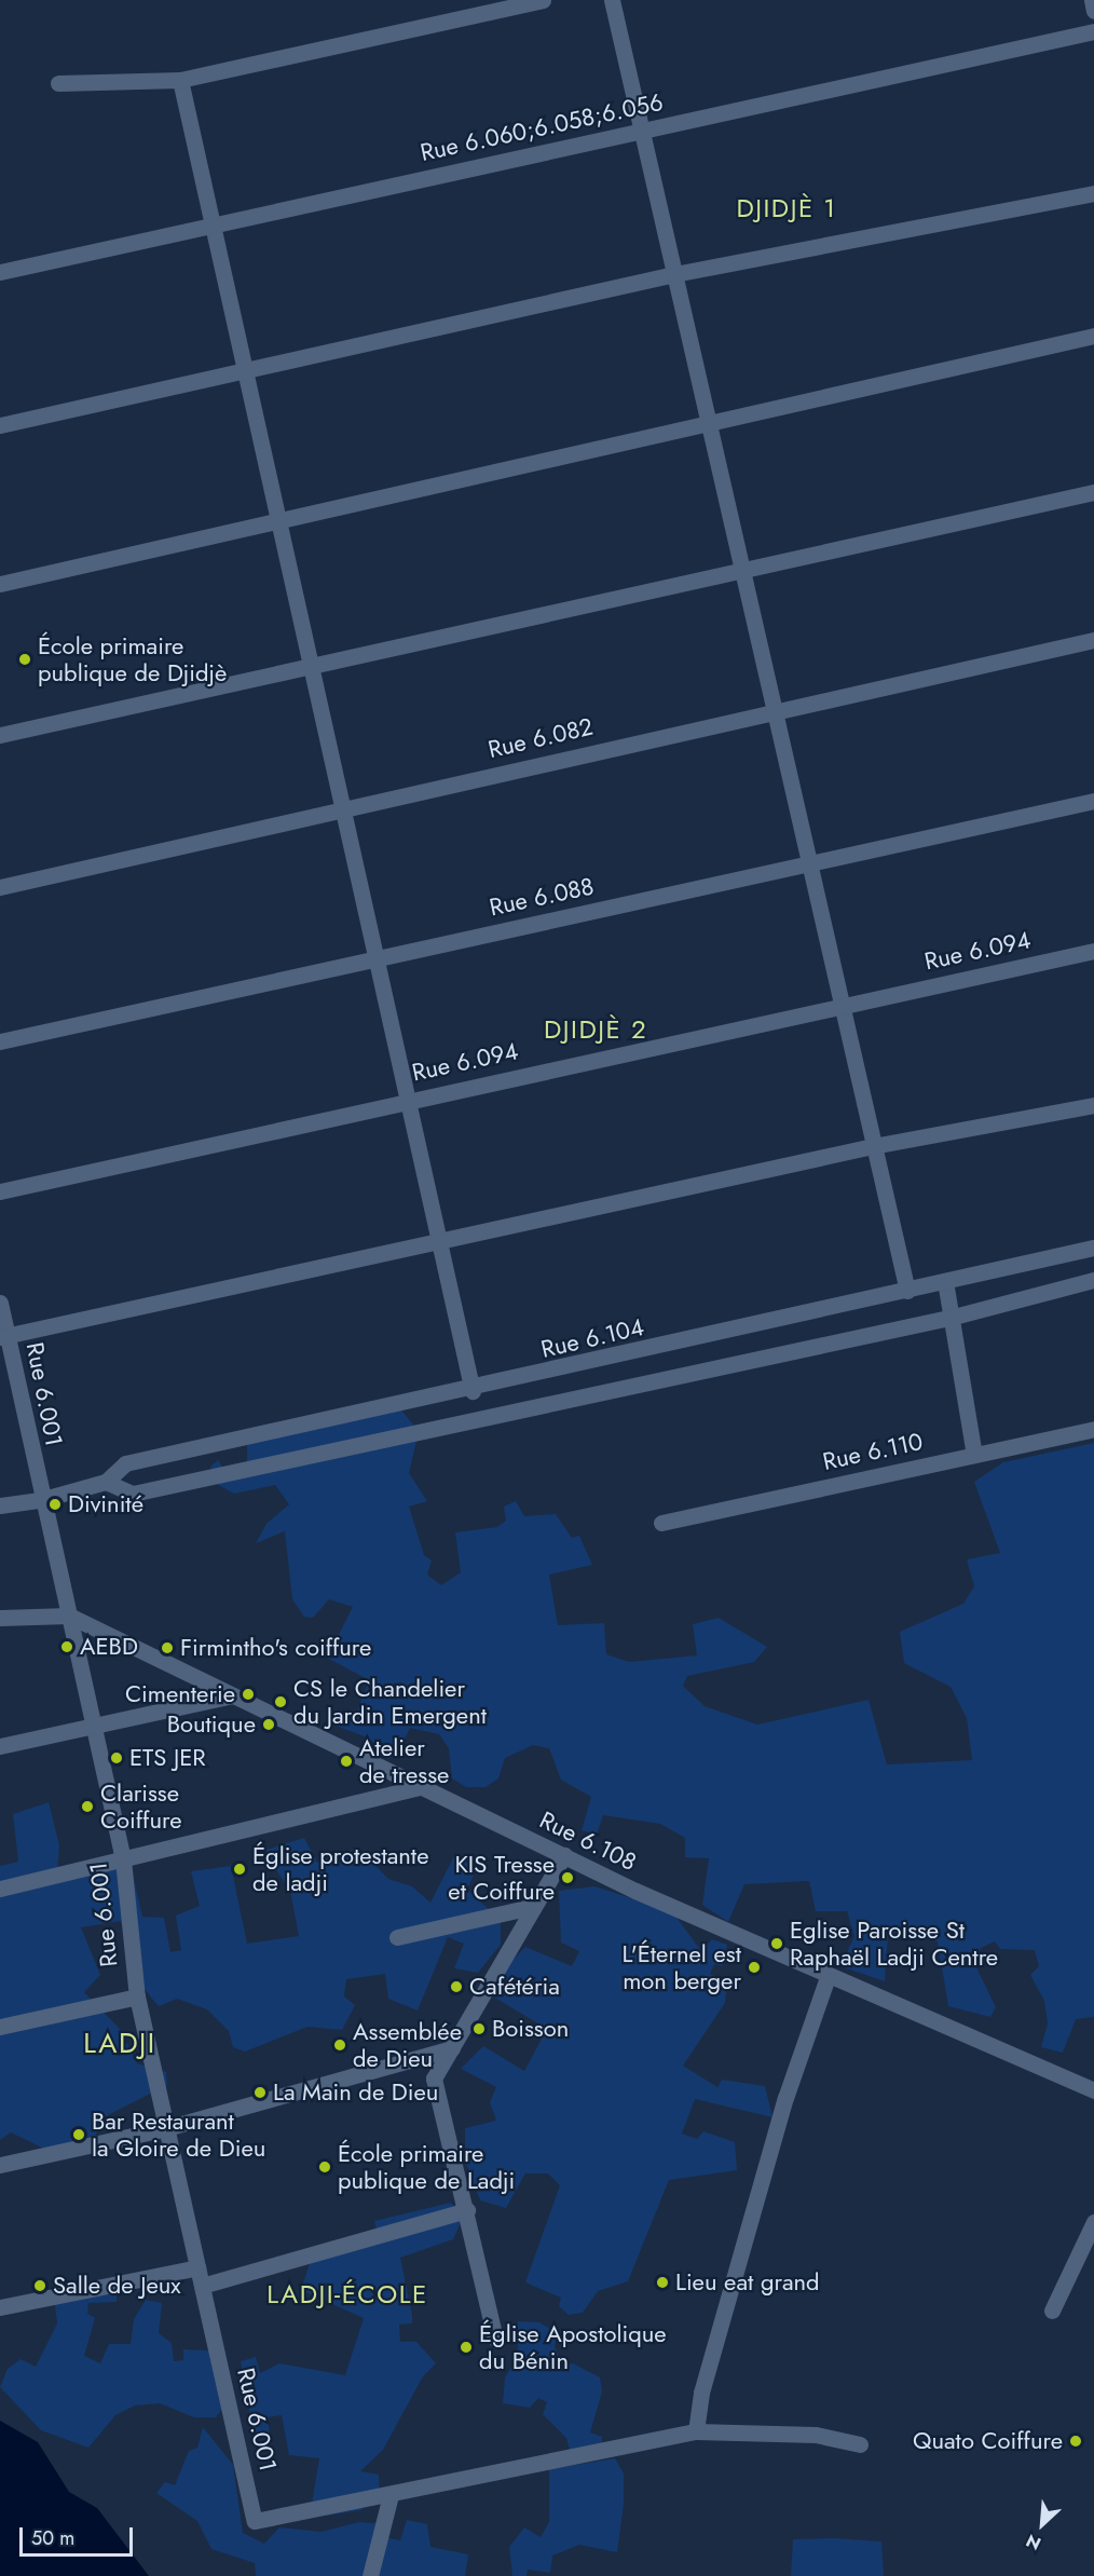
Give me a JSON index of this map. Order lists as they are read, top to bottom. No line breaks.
{"streets":{"street":["Rue 6.060;6.058;6.056","Rue 6.082","Rue 6.088","Rue 6.094","Rue 6.104","Rue 6.001","Rue 6.110","Rue 6.108"]},"crossings":[["Rue 6.104","Rue 6.001"],["Rue 6.001","Rue 6.108"]],"districts":["DJIDJÈ 1","DJIDJÈ 2","LADJI","LADJI-ÉCOLE"],"places":["École primaire publique de Djidjè","Divinité","AEBD","Firmintho's coiffure","Cimenterie","CS le Chandelier du Jardin Emergent","Boutique","ETS JER","Atelier de tresse","Clarisse Coiffure","Église protestante de ladji","KIS Tresse et Coiffure","Eglise Paroisse St Raphaël Ladji Centre","L'Éternel est mon berger","Cafétéria","Boisson","Assemblée de Dieu","La Main de Dieu","Bar Restaurant la Gloire de Dieu","École primaire publique de Ladji","Lieu eat grand","Salle de Jeux","Église Apostolique du Bénin","Quato Coiffure"],"scale_bar":"50 m","north":"bottom left"}
